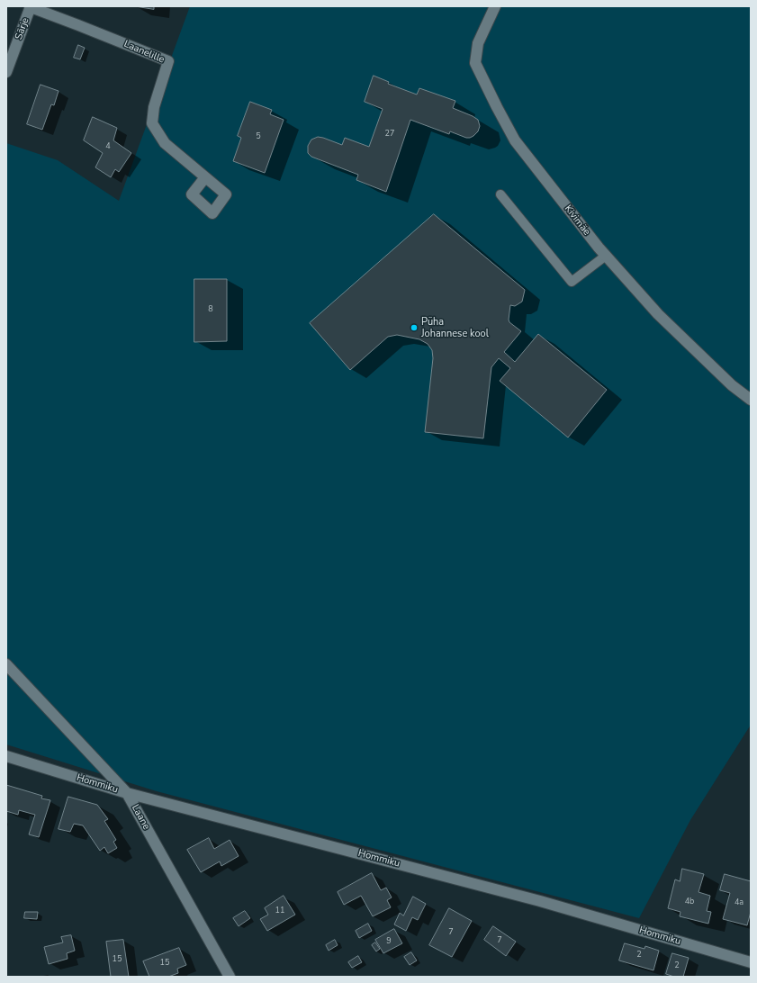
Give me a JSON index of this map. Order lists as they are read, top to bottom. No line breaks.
{"streets":{"street":["Särje","Laanelille","Kivimäe","Hommiku","Laane"]},"crossings":[["Särje","Laanelille"],["Hommiku","Laane"]],"places":["Püha Johannese kool"],"house_numbers":["27","5","4","8","4b","4a","11","7","7","9","2","15","15","2"]}
